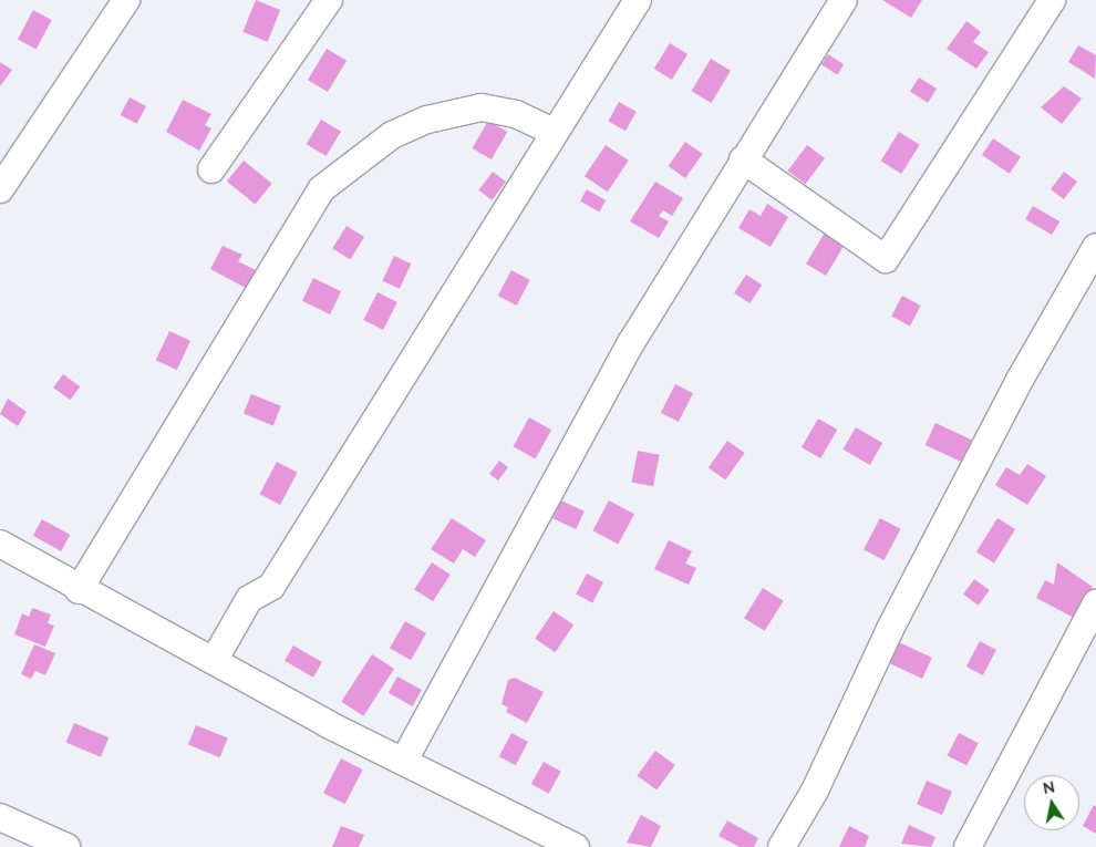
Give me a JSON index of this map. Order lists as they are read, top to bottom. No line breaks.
{"north":"top"}
